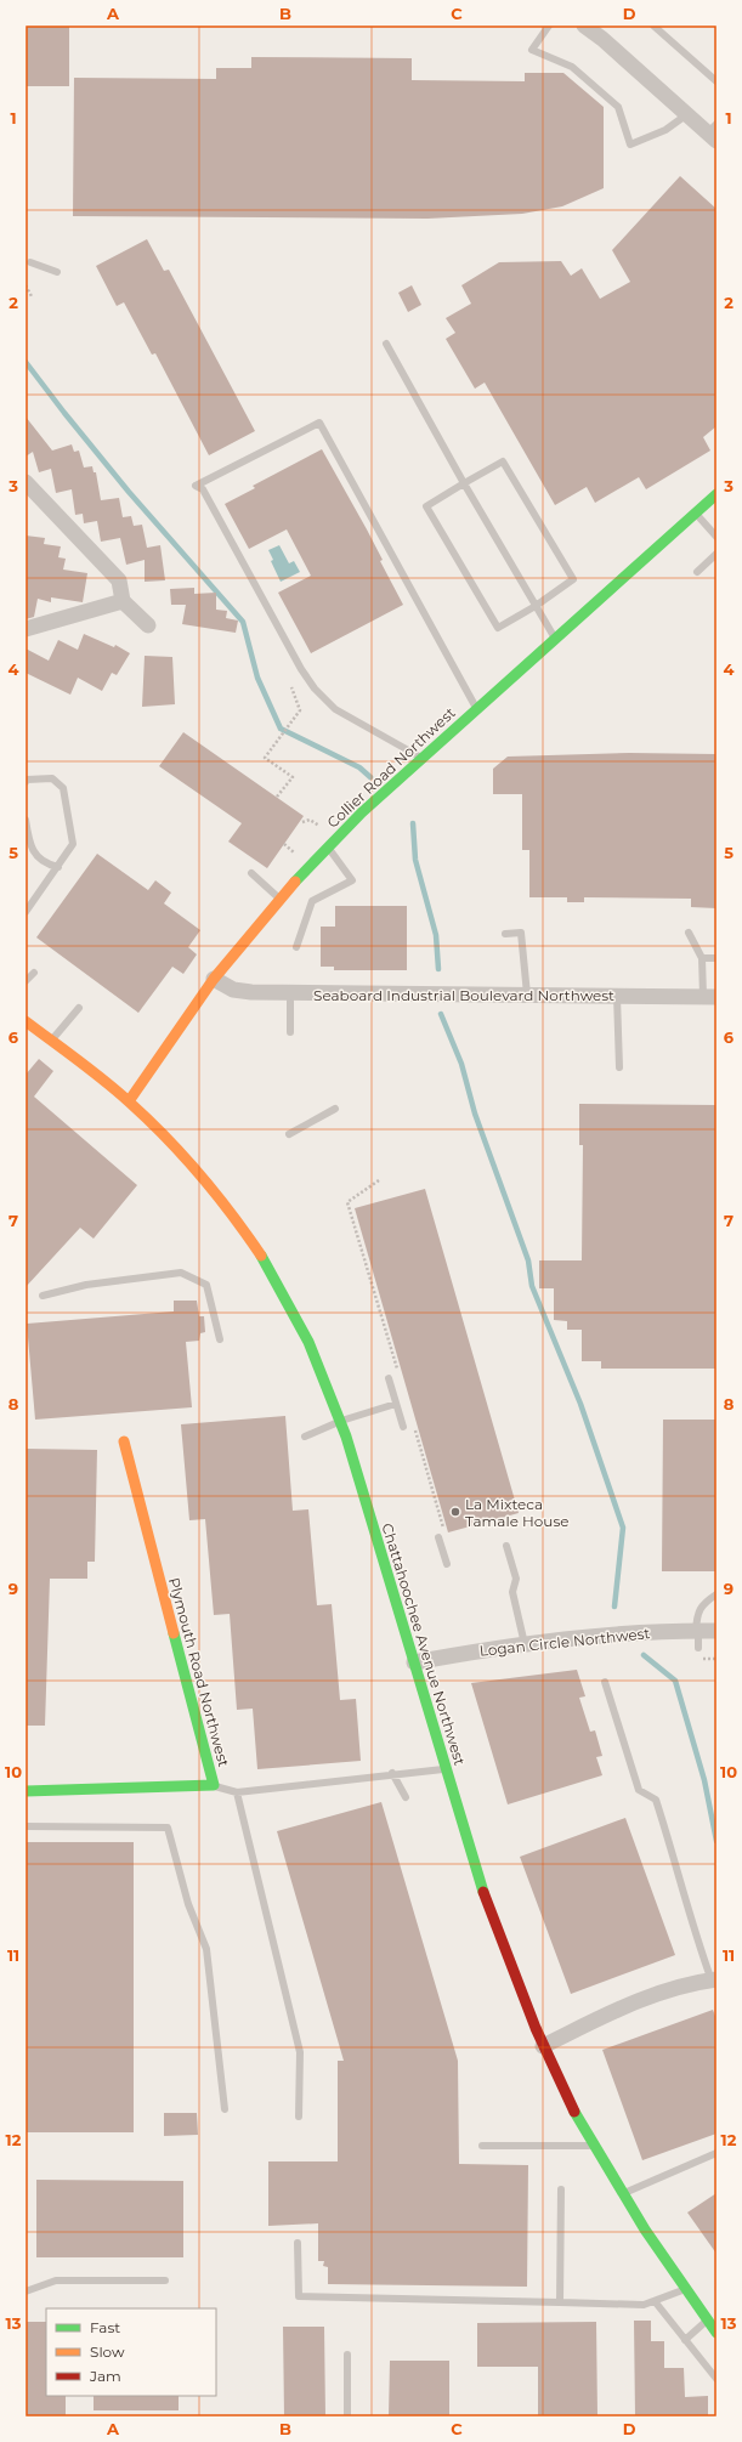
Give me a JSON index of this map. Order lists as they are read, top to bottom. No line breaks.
{"streets":{"street":["Collier Road Northwest","Seaboard Industrial Boulevard Northwest","Logan Circle Northwest","Chattahoochee Avenue Northwest","Plymouth Road Northwest"]},"crossings":[["Collier Road Northwest","Seaboard Industrial Boulevard Northwest"],["Collier Road Northwest","Chattahoochee Avenue Northwest"],["Logan Circle Northwest","Chattahoochee Avenue Northwest"]],"places":["La Mixteca Tamale House"],"legend":["Fast","Slow","Jam"],"grid":{"columns":["A","B","C","D"],"rows":["1","2","3","4","5","6","7","8","9","10","11","12","13"]}}
